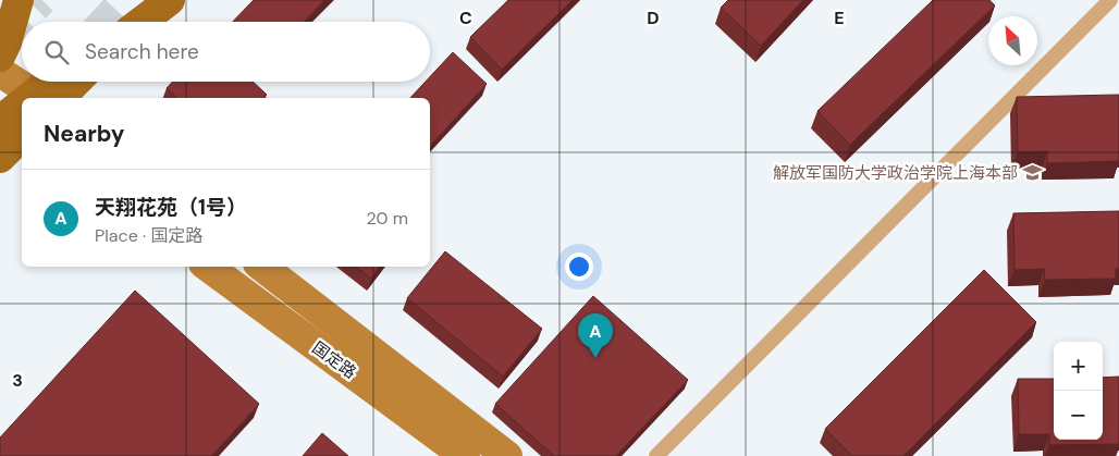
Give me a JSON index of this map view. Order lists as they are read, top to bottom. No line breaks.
{"streets":{"street":["国定路"]},"places":{"school or university":["解放军国防大学政治学院上海本部"]},"north":"top left","page":{"search":"Search here","heading":"Nearby","list":[{"mark":"A","name":"天翔花苑（1号）","note":"Place · 国定路","value":"20 m"}],"pins":"A","map_buttons":["+","−"]},"grid":{"columns":["C","D","E"],"rows":["3"]}}
